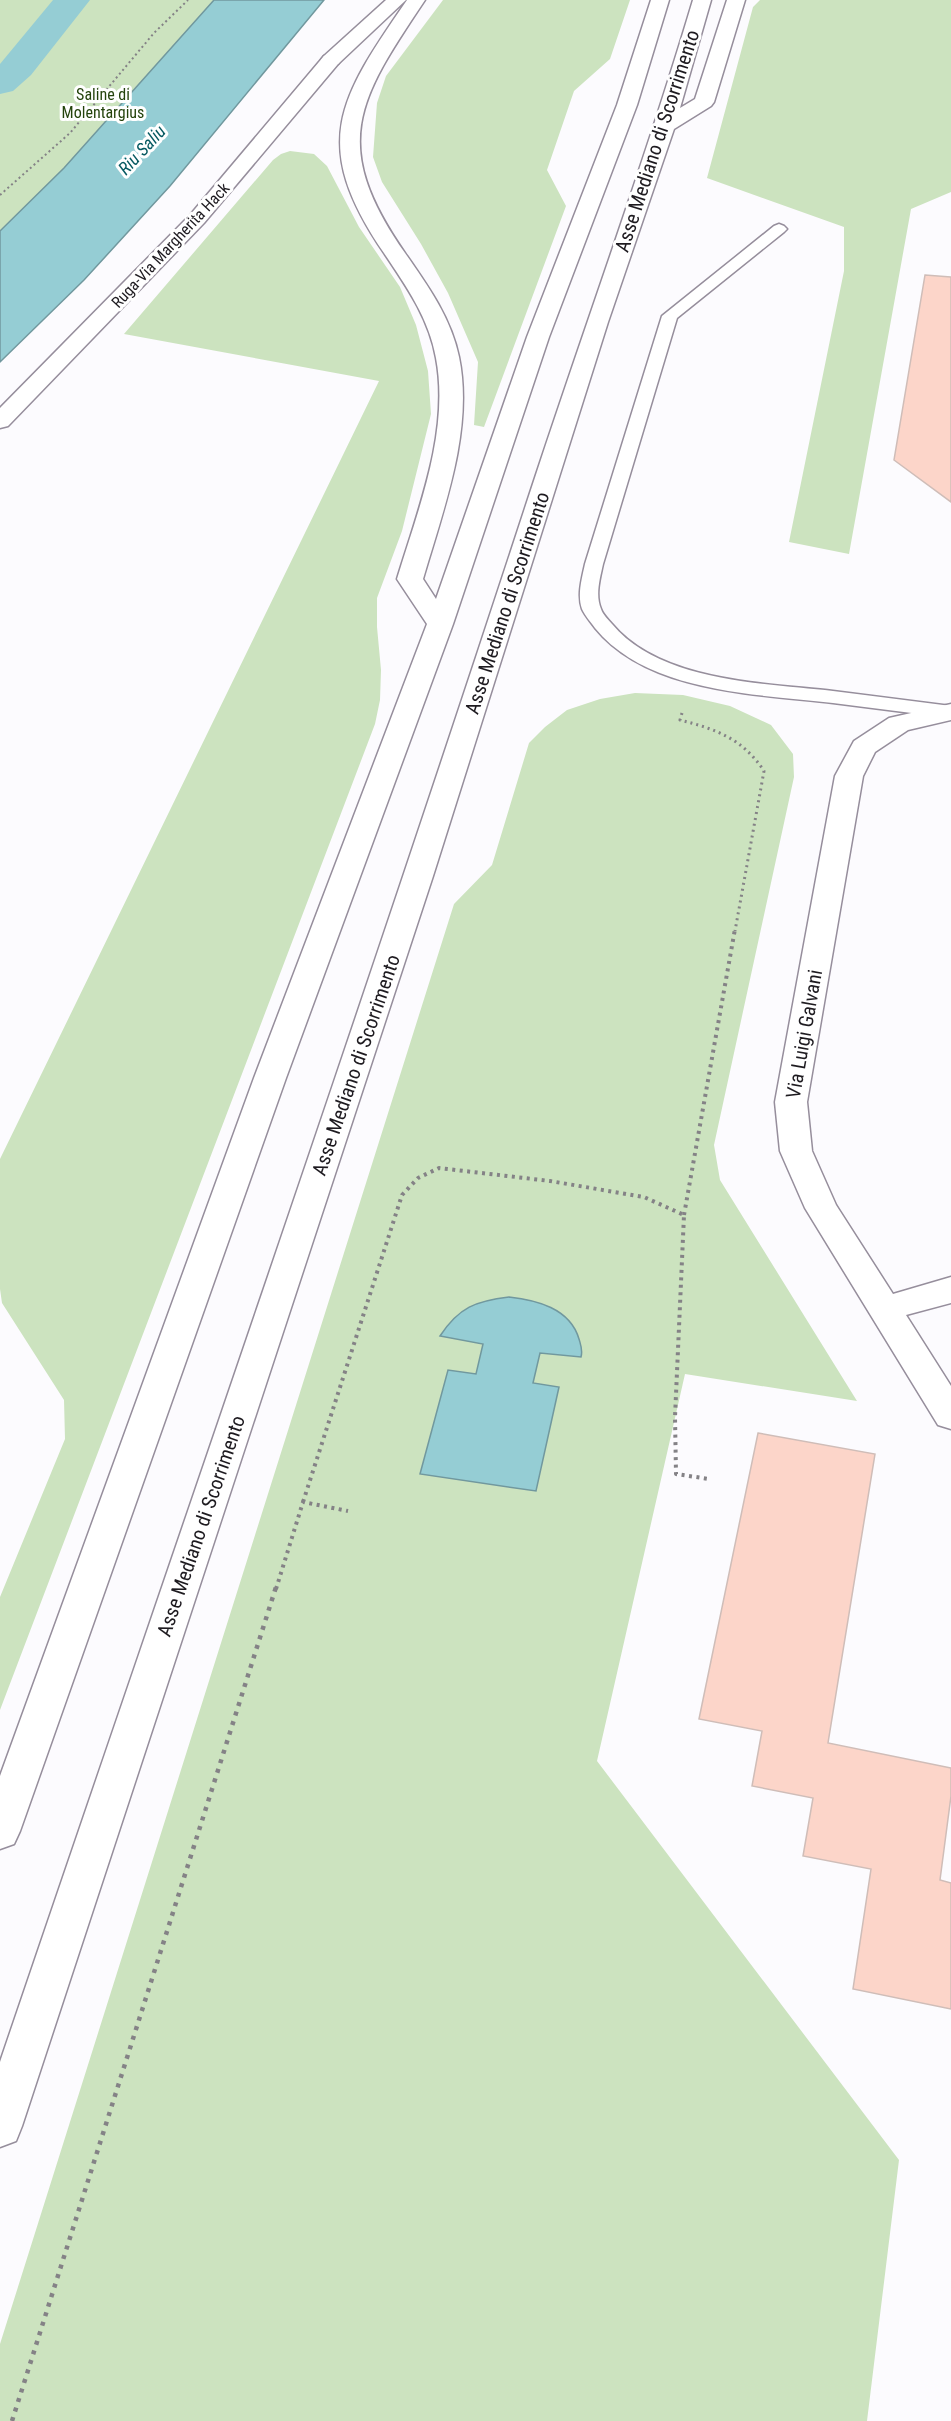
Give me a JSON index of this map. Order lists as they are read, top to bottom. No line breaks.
{"streets":{"main road":["Asse Mediano di Scorrimento","Ruga-Via Margherita Hack","Via Luigi Galvani"]},"water":["Riu Saliu"],"parks":["Saline di Molentargius"]}
